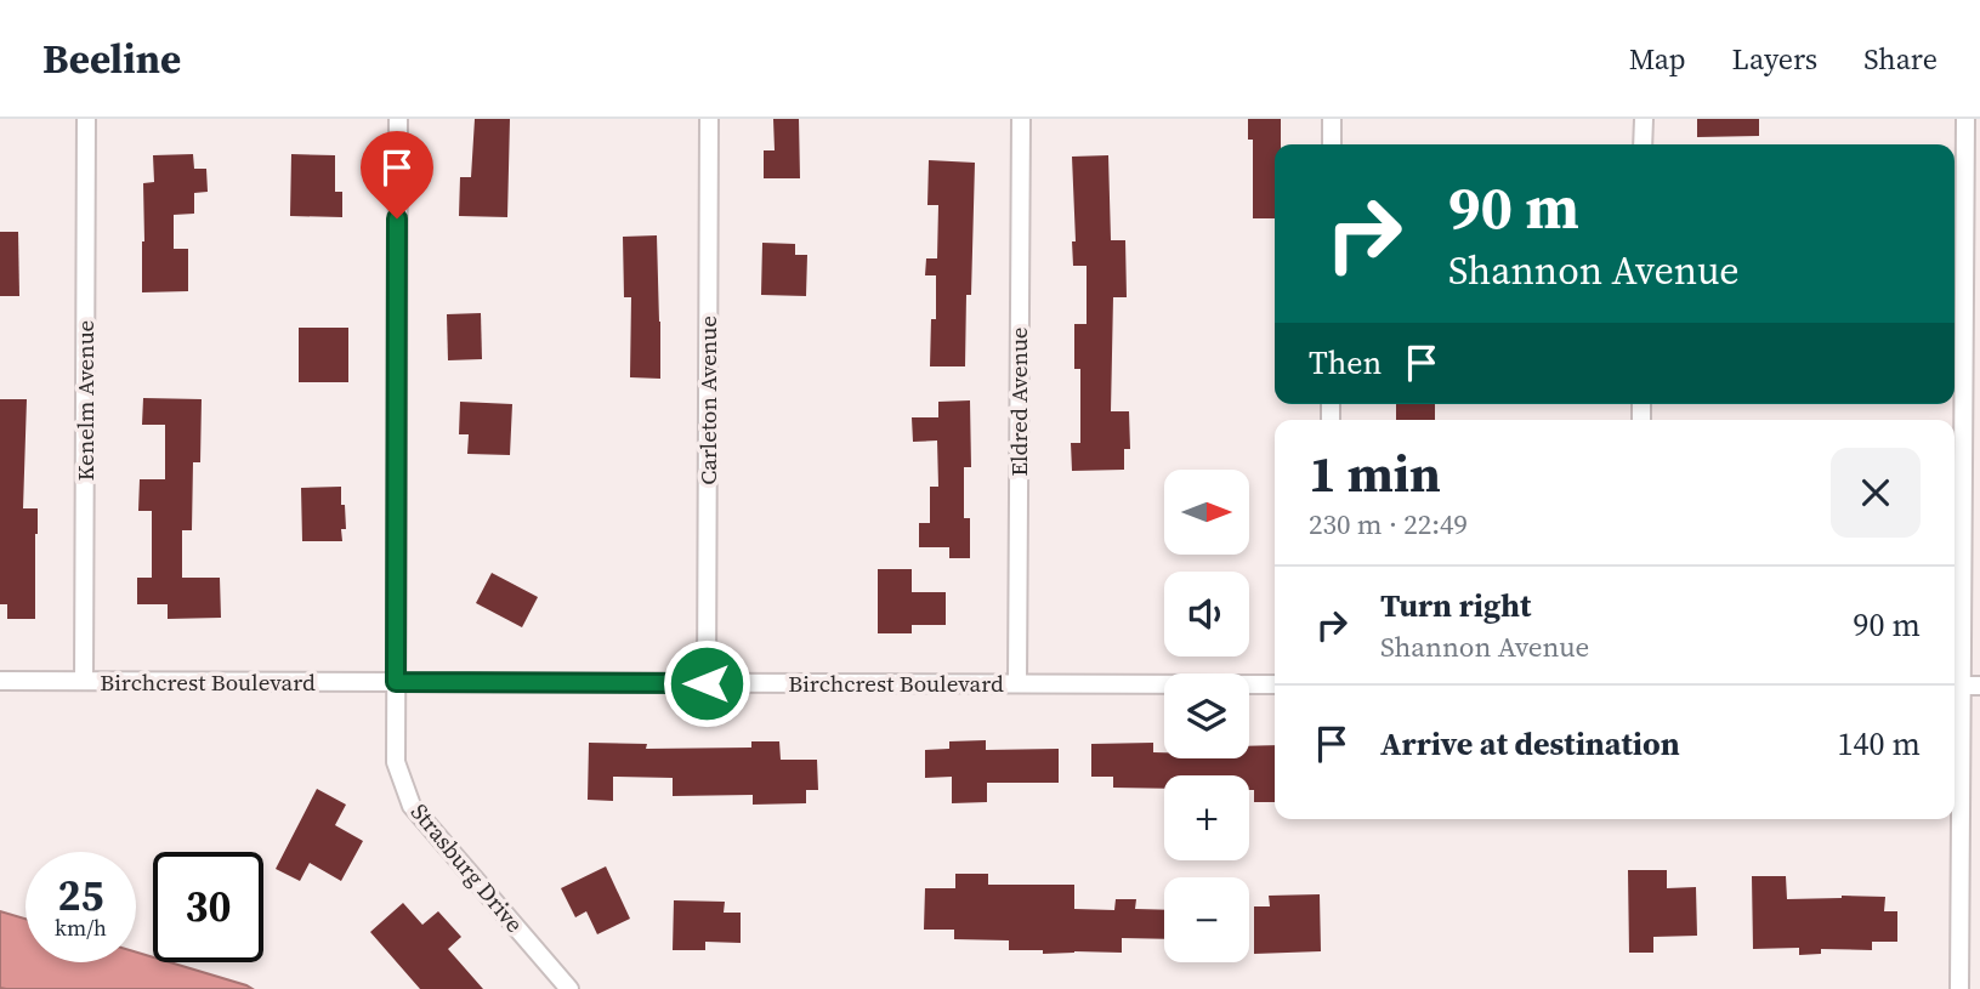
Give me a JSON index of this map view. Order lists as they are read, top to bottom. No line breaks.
{"streets":{"street":["Kenelm Avenue","Carleton Avenue","Eldred Avenue","Birchcrest Boulevard","Strasburg Drive"]},"crossings":[["Kenelm Avenue","Birchcrest Boulevard"],["Carleton Avenue","Birchcrest Boulevard"],["Eldred Avenue","Birchcrest Boulevard"],["Birchcrest Boulevard","Strasburg Drive"]],"north":"right","page":{"header":"Beeline","nav":["Map","Layers","Share"],"turn":["90 m","Shannon Avenue"],"then":"Then","heading":["1 min","230 m · 22:49"],"map_buttons":["+","−"],"list":[{"name":"Turn right","note":"Shannon Avenue","value":"90 m"},{"name":"Arrive at destination","value":"140 m"}],"speed":"25 km/h","limit":"30"}}
